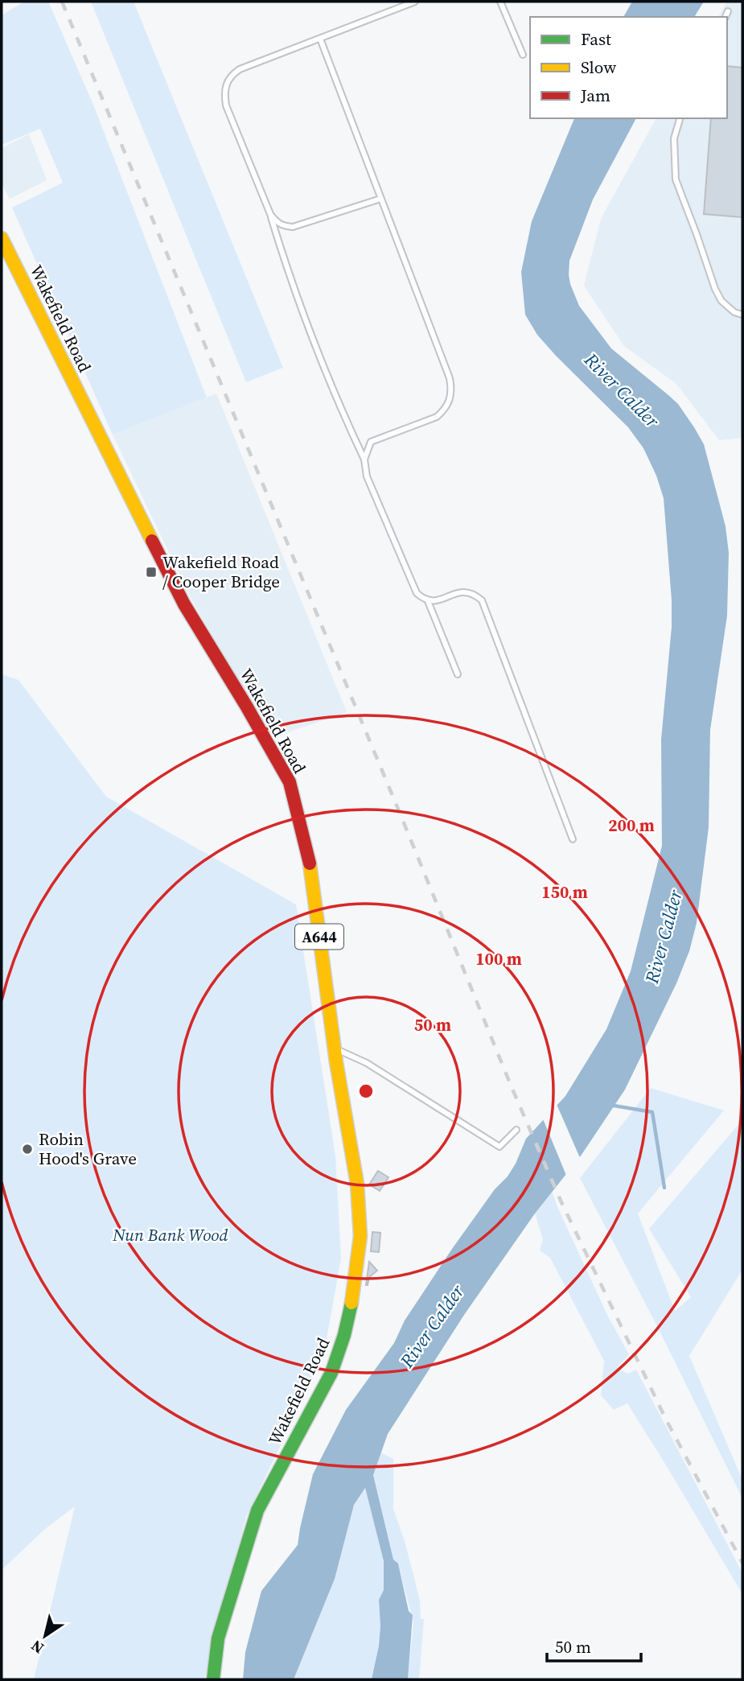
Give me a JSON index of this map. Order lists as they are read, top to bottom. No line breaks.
{"streets":{"highway":["Wakefield Road","A644"]},"water":["River Calder"],"parks":["Nun Bank Wood"],"places":{"transit":["Wakefield Road / Cooper Bridge"],"other":["Robin Hood's Grave"]},"legend":["Fast","Slow","Jam"],"scale_bar":"50 m","north":"bottom left","rings":["200 m","150 m","100 m","50 m"]}
